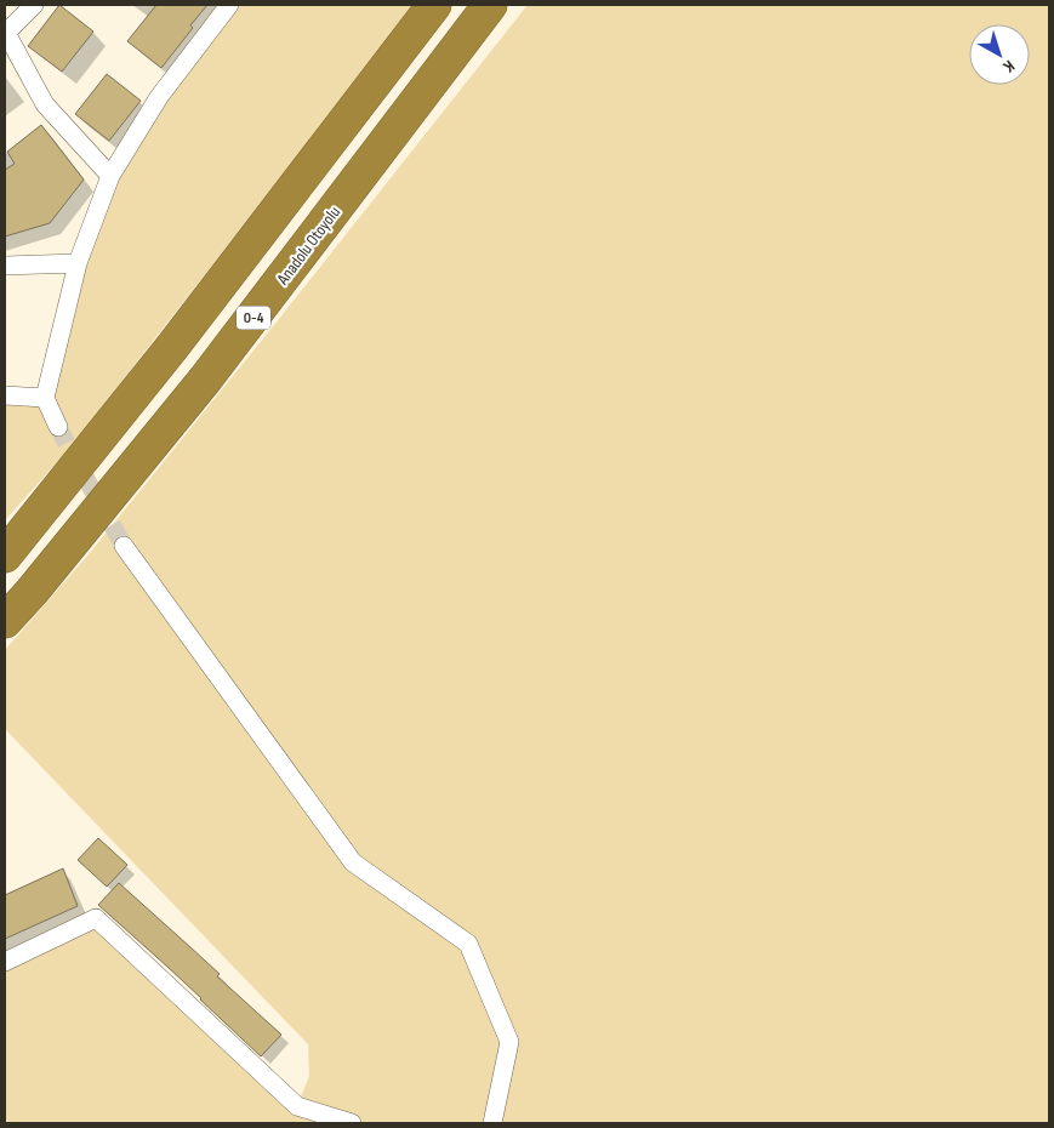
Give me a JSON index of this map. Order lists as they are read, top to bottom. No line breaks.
{"streets":{"highway":["Anadolu Otoyolu","O-4"]},"north":"bottom right"}
